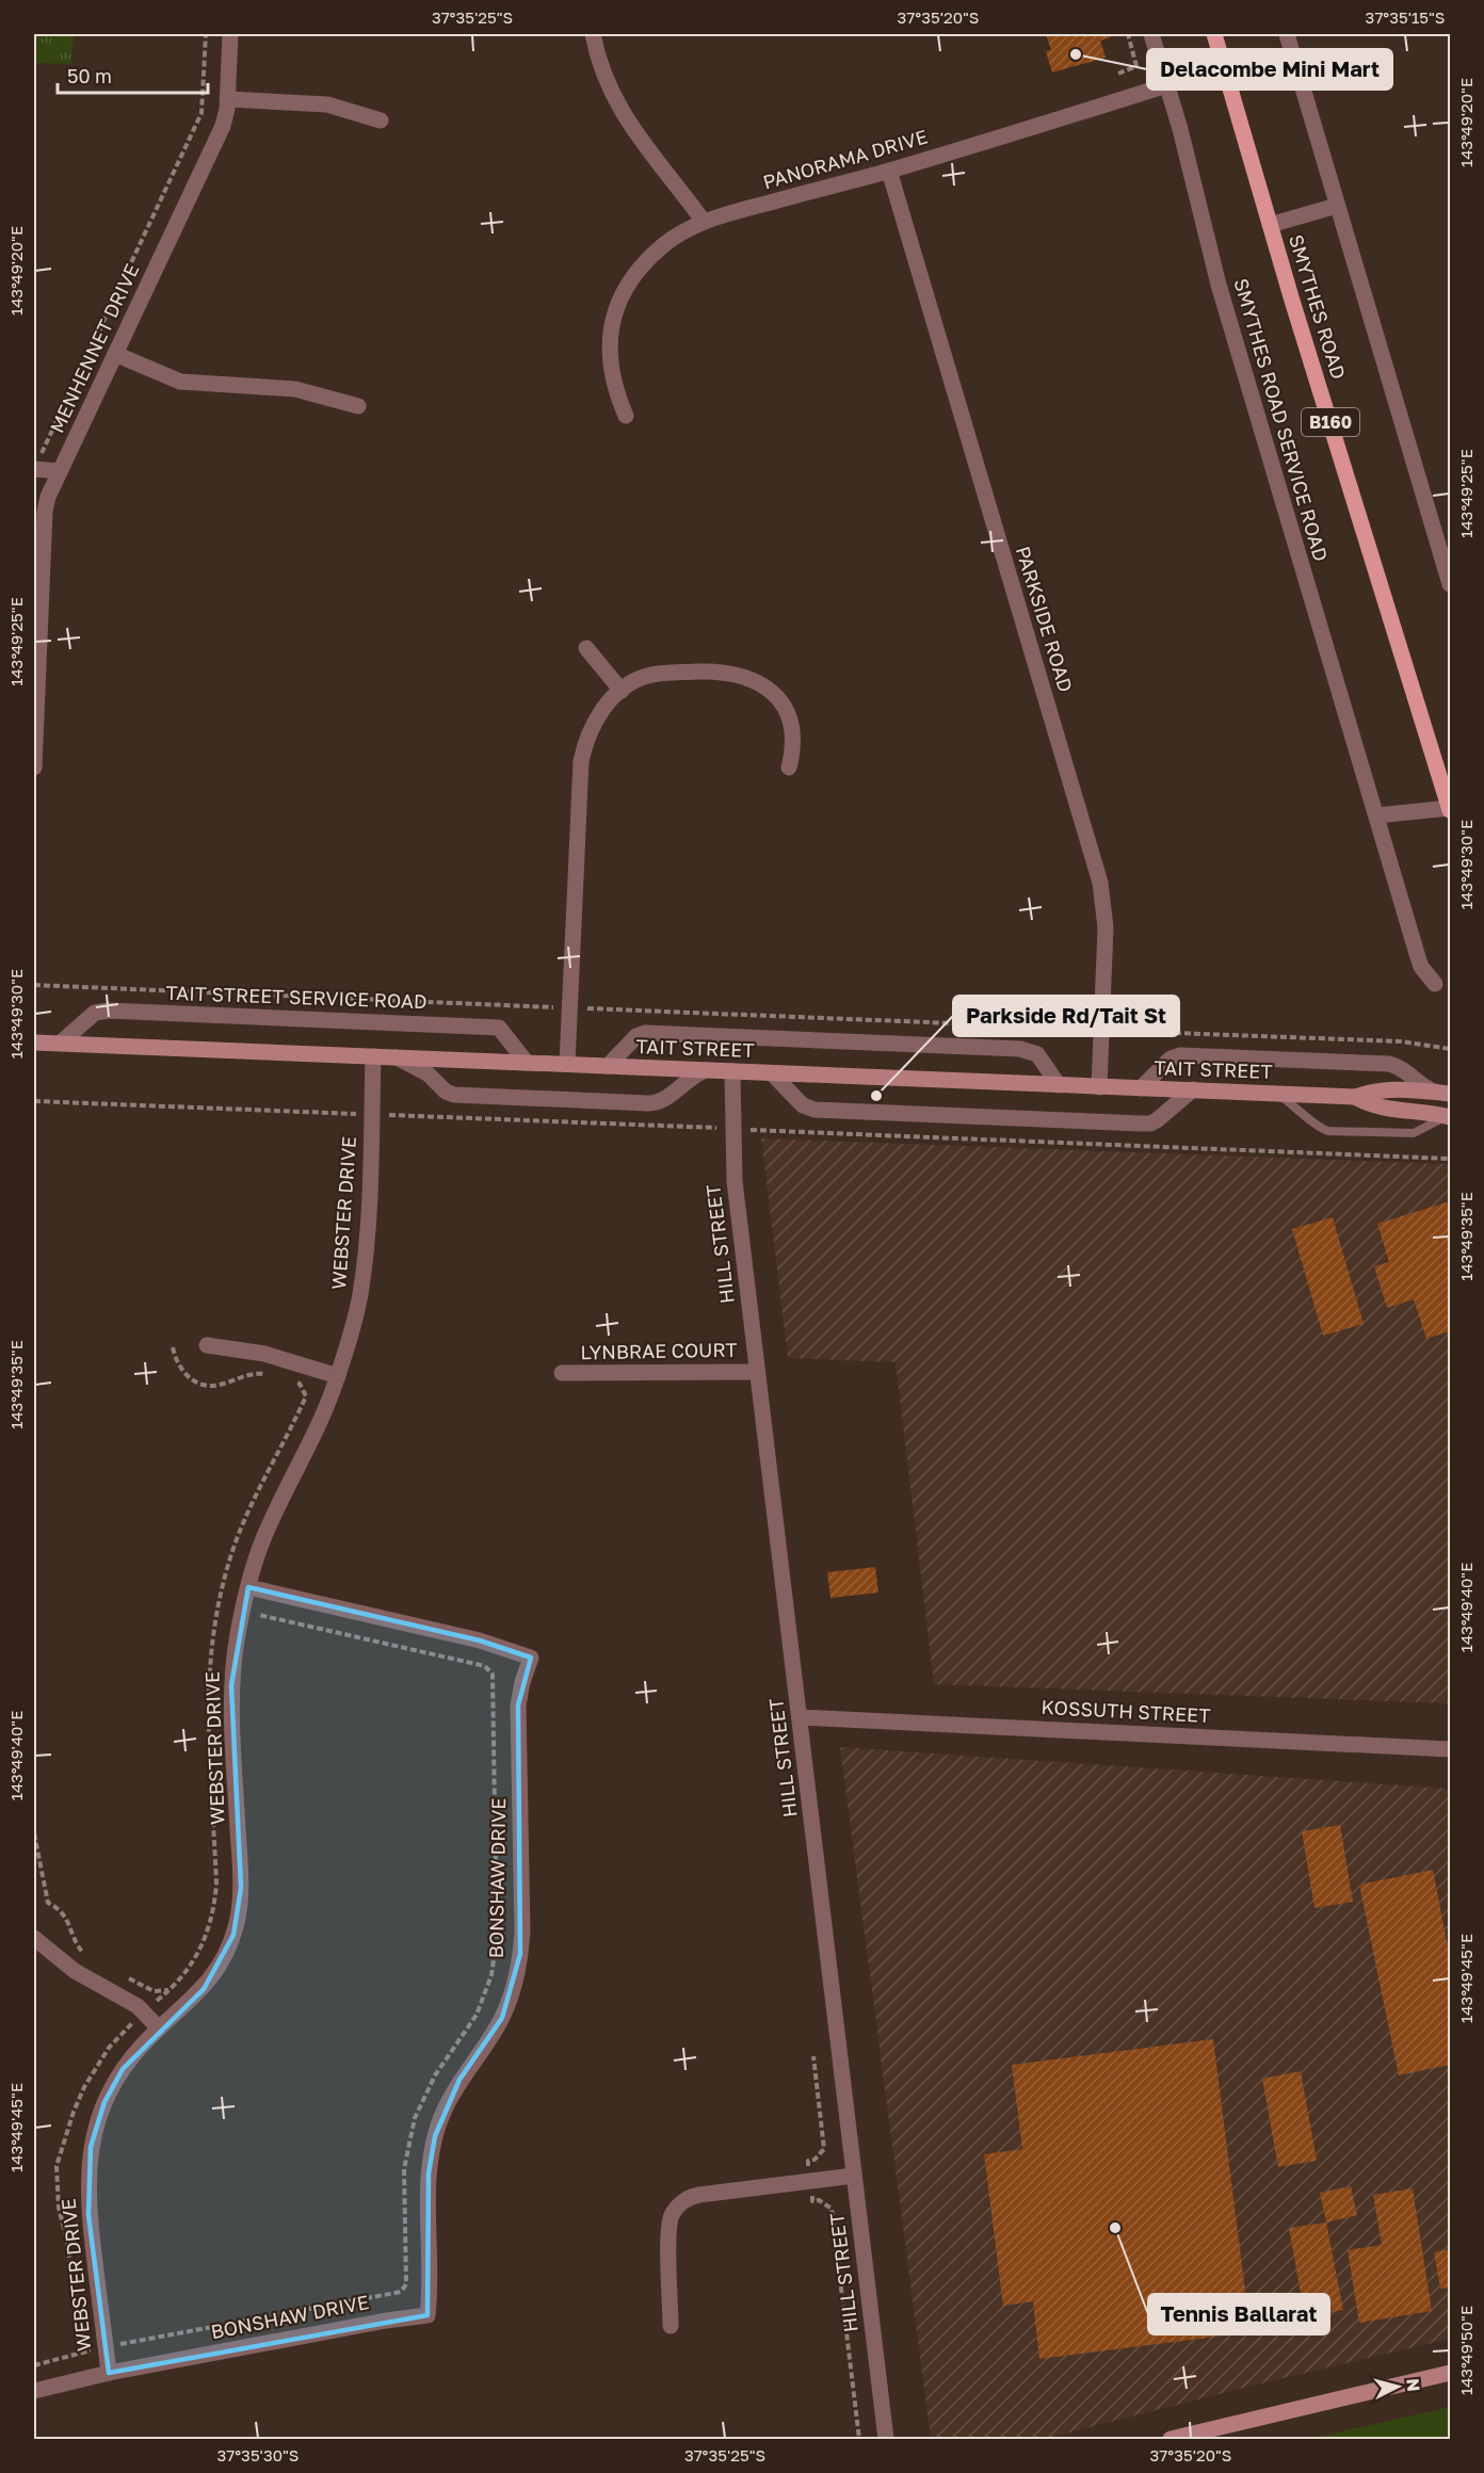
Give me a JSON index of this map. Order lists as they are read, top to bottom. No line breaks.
{"streets":{"main road":["SMYTHES ROAD","B160"],"street":["PANORAMA DRIVE","MENHENNET DRIVE","SMYTHES ROAD SERVICE ROAD","PARKSIDE ROAD","TAIT STREET SERVICE ROAD","TAIT STREET","WEBSTER DRIVE","HILL STREET","LYNBRAE COURT","KOSSUTH STREET","BONSHAW DRIVE"]},"crossings":[["PANORAMA DRIVE","SMYTHES ROAD"],["PANORAMA DRIVE","SMYTHES ROAD SERVICE ROAD"],["PANORAMA DRIVE","PARKSIDE ROAD"],["PARKSIDE ROAD","TAIT STREET"],["TAIT STREET SERVICE ROAD","TAIT STREET"],["TAIT STREET","WEBSTER DRIVE"],["TAIT STREET","HILL STREET"],["WEBSTER DRIVE","BONSHAW DRIVE"],["HILL STREET","LYNBRAE COURT"],["HILL STREET","KOSSUTH STREET"]],"places":["Delacombe Mini Mart","Parkside Rd/Tait St","Tennis Ballarat"],"scale_bar":"50 m","north":"right","coordinates":["37°35'25\"S","37°35'20\"S","37°35'15\"S","143°49'20\"E","143°49'25\"E","143°49'30\"E","143°49'35\"E","143°49'40\"E","143°49'45\"E","143°49'50\"E","37°35'30\"S"]}
